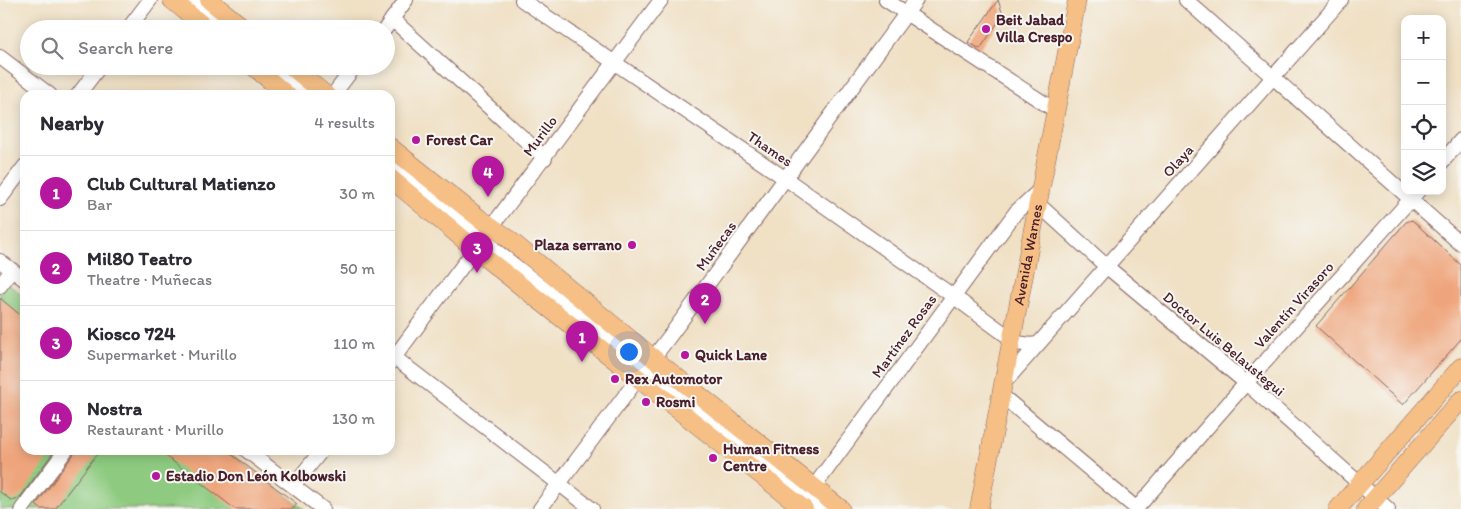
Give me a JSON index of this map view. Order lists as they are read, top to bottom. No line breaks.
{"streets":{"main road":["Avenida Warnes"],"street":["Murillo","Thames","Olaya","Muñecas","Valentín Virasoro","Martínez Rosas","Doctor Luis Belaustegui"]},"crossings":[["Murillo","Thames"],["Thames","Muñecas"],["Thames","Avenida Warnes"],["Thames","Martínez Rosas"],["Olaya","Avenida Warnes"],["Olaya","Doctor Luis Belaustegui"],["Avenida Warnes","Martínez Rosas"],["Avenida Warnes","Doctor Luis Belaustegui"],["Valentín Virasoro","Doctor Luis Belaustegui"],["Martínez Rosas","Doctor Luis Belaustegui"]],"places":["Beit Jabad Villa Crespo","Forest Car","Plaza serrano","Quick Lane","Rex Automotor","Rosmi","Human Fitness Centre","Estadio Don León Kolbowski"],"page":{"map_buttons":["+","−"],"search":"Search here","heading":["Nearby","4 results"],"list":[{"mark":"1","name":"Club Cultural Matienzo","note":"Bar","value":"30 m"},{"mark":"2","name":"Mil80 Teatro","note":"Theatre · Muñecas","value":"50 m"},{"mark":"3","name":"Kiosco 724","note":"Supermarket · Murillo","value":"110 m"},{"mark":"4","name":"Nostra","note":"Restaurant · Murillo","value":"130 m"}],"pins":["4","3","2","1"]}}
